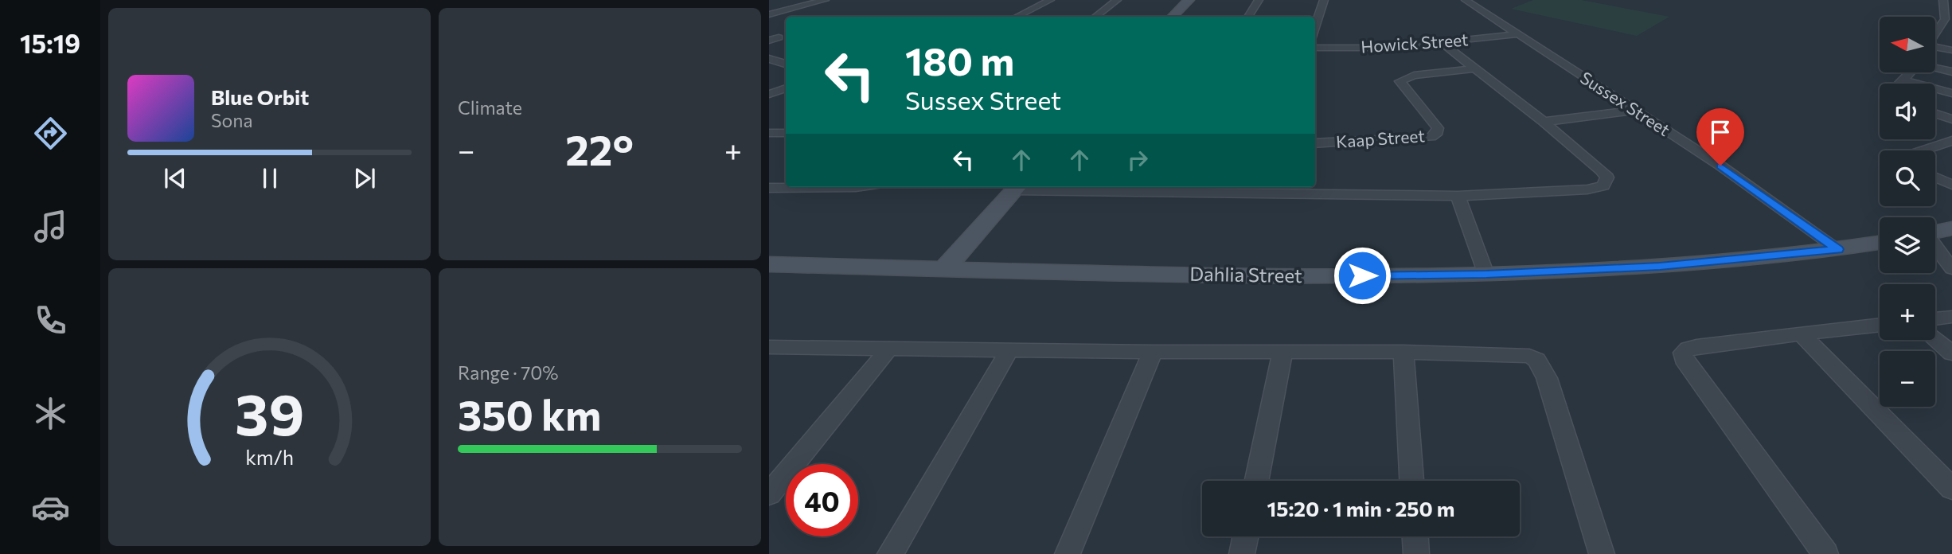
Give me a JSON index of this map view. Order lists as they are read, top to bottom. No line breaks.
{"streets":{"street":["Howick Street","Sussex Street","Kaap Street","Dahlia Street"]},"crossings":[["Howick Street","Sussex Street"],["Sussex Street","Dahlia Street"]],"north":"left","page":{"tabs":"15:19","tile":["Climate",["Range · 70%","350 km"]],"map_buttons":["+","−"],"turn":["180 m","Sussex Street"],"song":["Blue Orbit","Sona"],"heat":["−","22°","+"],"limit":"40","trip":"15:20 · 1 min · 250 m","gauge":["39","km/h"]}}
